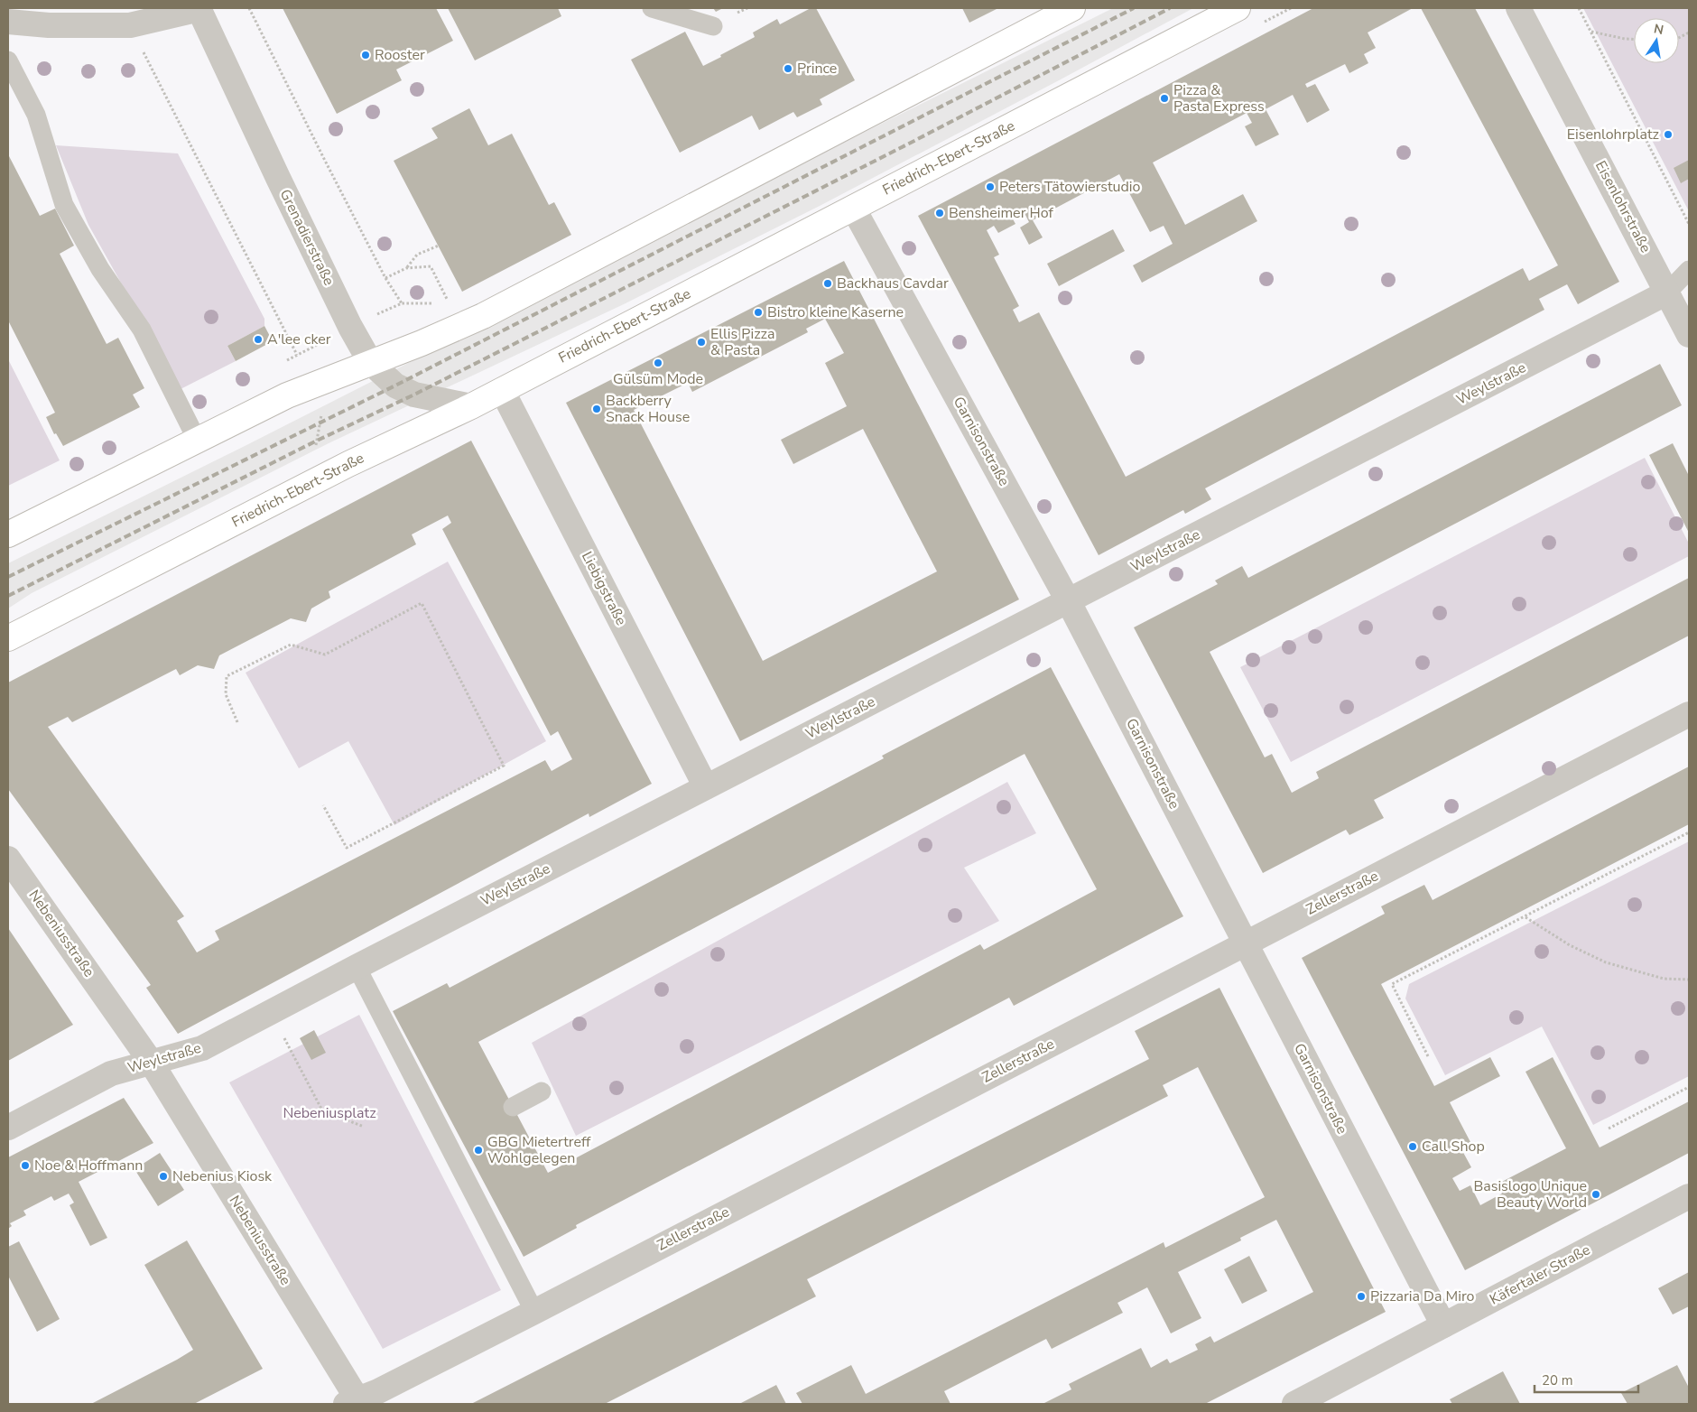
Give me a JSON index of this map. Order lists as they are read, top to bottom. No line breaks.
{"streets":{"main road":["Friedrich-Ebert-Straße"],"street":["Eisenlohrstraße","Grenadierstraße","Weylstraße","Garnisonstraße","Liebigstraße","Zellerstraße","Nebeniusstraße","Käfertaler Straße"]},"crossings":[["Friedrich-Ebert-Straße","Grenadierstraße"],["Friedrich-Ebert-Straße","Garnisonstraße"],["Friedrich-Ebert-Straße","Liebigstraße"],["Eisenlohrstraße","Weylstraße"],["Weylstraße","Garnisonstraße"],["Weylstraße","Liebigstraße"],["Weylstraße","Nebeniusstraße"],["Garnisonstraße","Zellerstraße"],["Garnisonstraße","Käfertaler Straße"],["Zellerstraße","Nebeniusstraße"]],"parks":["Nebeniusplatz"],"places":["Rooster","Prince","Pizza & Pasta Express","Eisenlohrplatz","Peters Tätowierstudio","Bensheimer Hof","Backhaus Cavdar","Bistro kleine Kaserne","A'lee cker","Ellis Pizza & Pasta","Gülsüm Mode","Backberry Snack House","Call Shop","GBG Mietertreff Wohlgelegen","Noe & Hoffmann","Nebenius Kiosk","Basislogo Unique Beauty World","Pizzaria Da Miro"],"scale_bar":"20 m","north":"top"}
